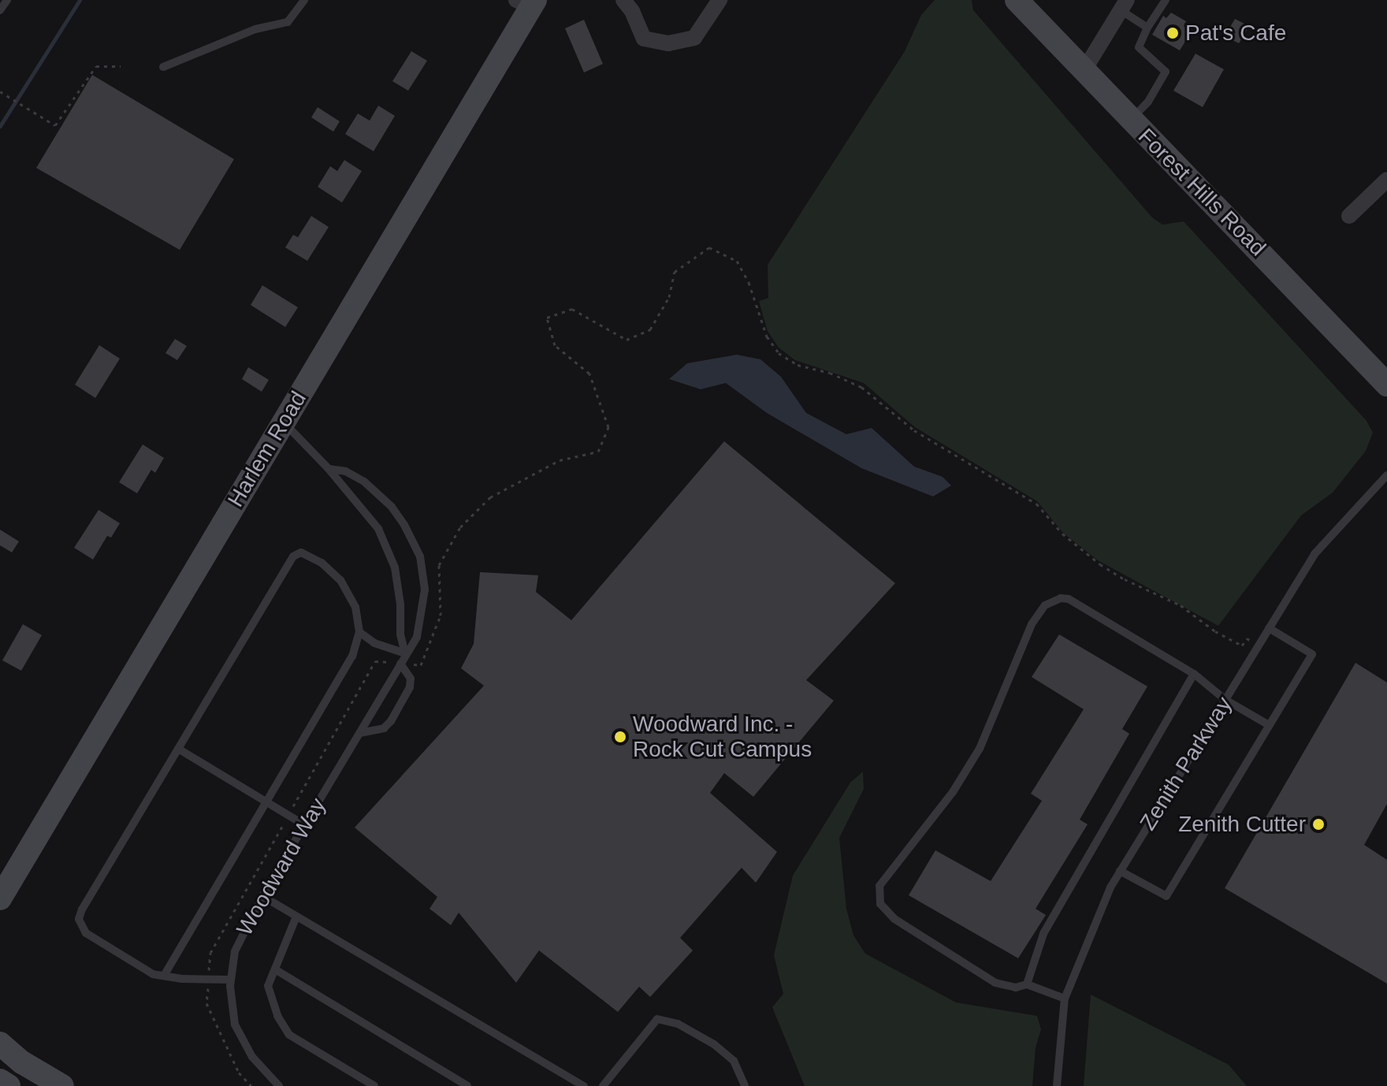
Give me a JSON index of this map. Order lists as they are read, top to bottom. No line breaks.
{"streets":{"main road":["Forest Hills Road","Harlem Road"],"lane":["Zenith Parkway","Woodward Way"]},"crossings":[["Harlem Road","Woodward Way"]],"places":["Pat's Cafe","Woodward Inc. - Rock Cut Campus","Zenith Cutter"]}
